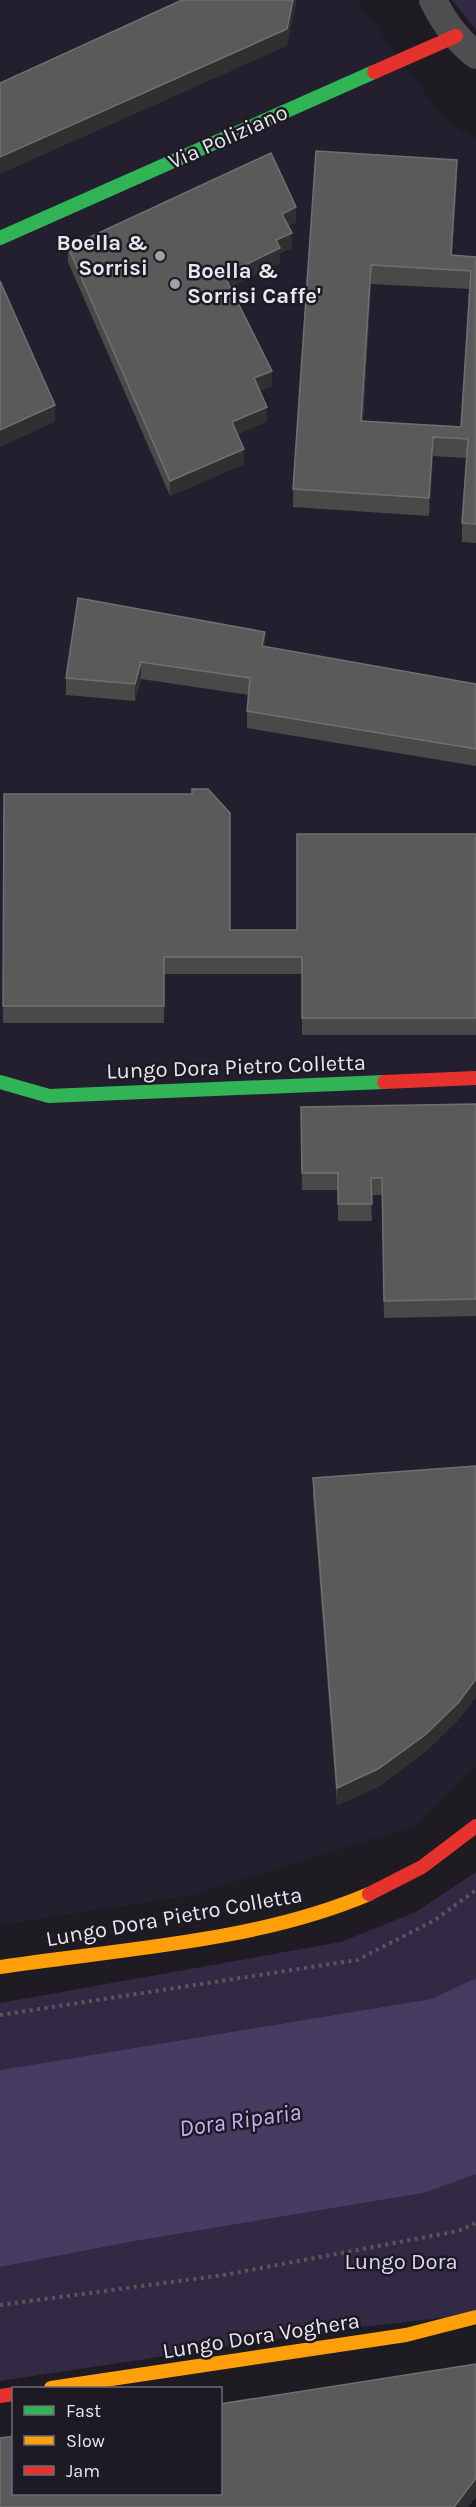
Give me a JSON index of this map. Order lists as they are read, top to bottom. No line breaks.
{"streets":{"street":["Via Poliziano","Lungo Dora Pietro Colletta","Lungo Dora Voghera"]},"water":["Dora Riparia"],"parks":["Lungo Dora"],"places":["Boella & Sorrisi","Boella & Sorrisi Caffe'"],"legend":["Fast","Slow","Jam"]}
